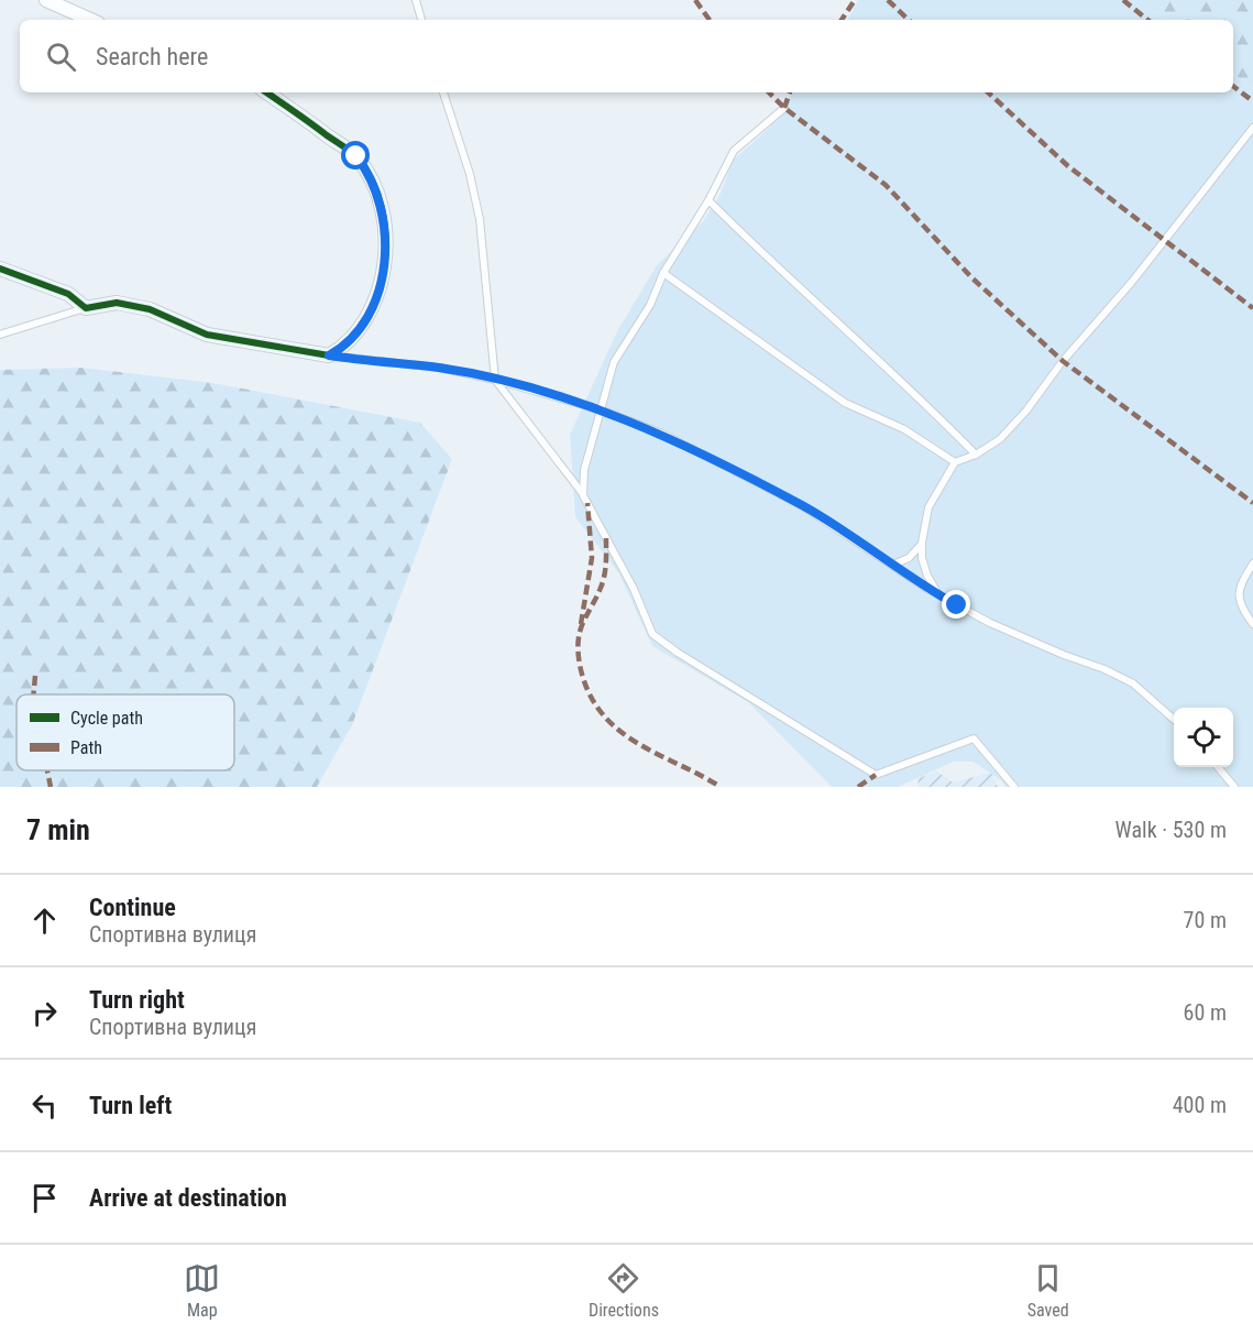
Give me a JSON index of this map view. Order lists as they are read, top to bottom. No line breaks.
{"legend":["Cycle path","Path"],"page":{"search":"Search here","heading":["7 min","Walk · 530 m"],"list":[["Continue","Спортивна вулиця","70 m"],["Turn right","Спортивна вулиця","60 m"],["Turn left","400 m"],"Arrive at destination"],"nav":["Map","Directions","Saved"]}}
